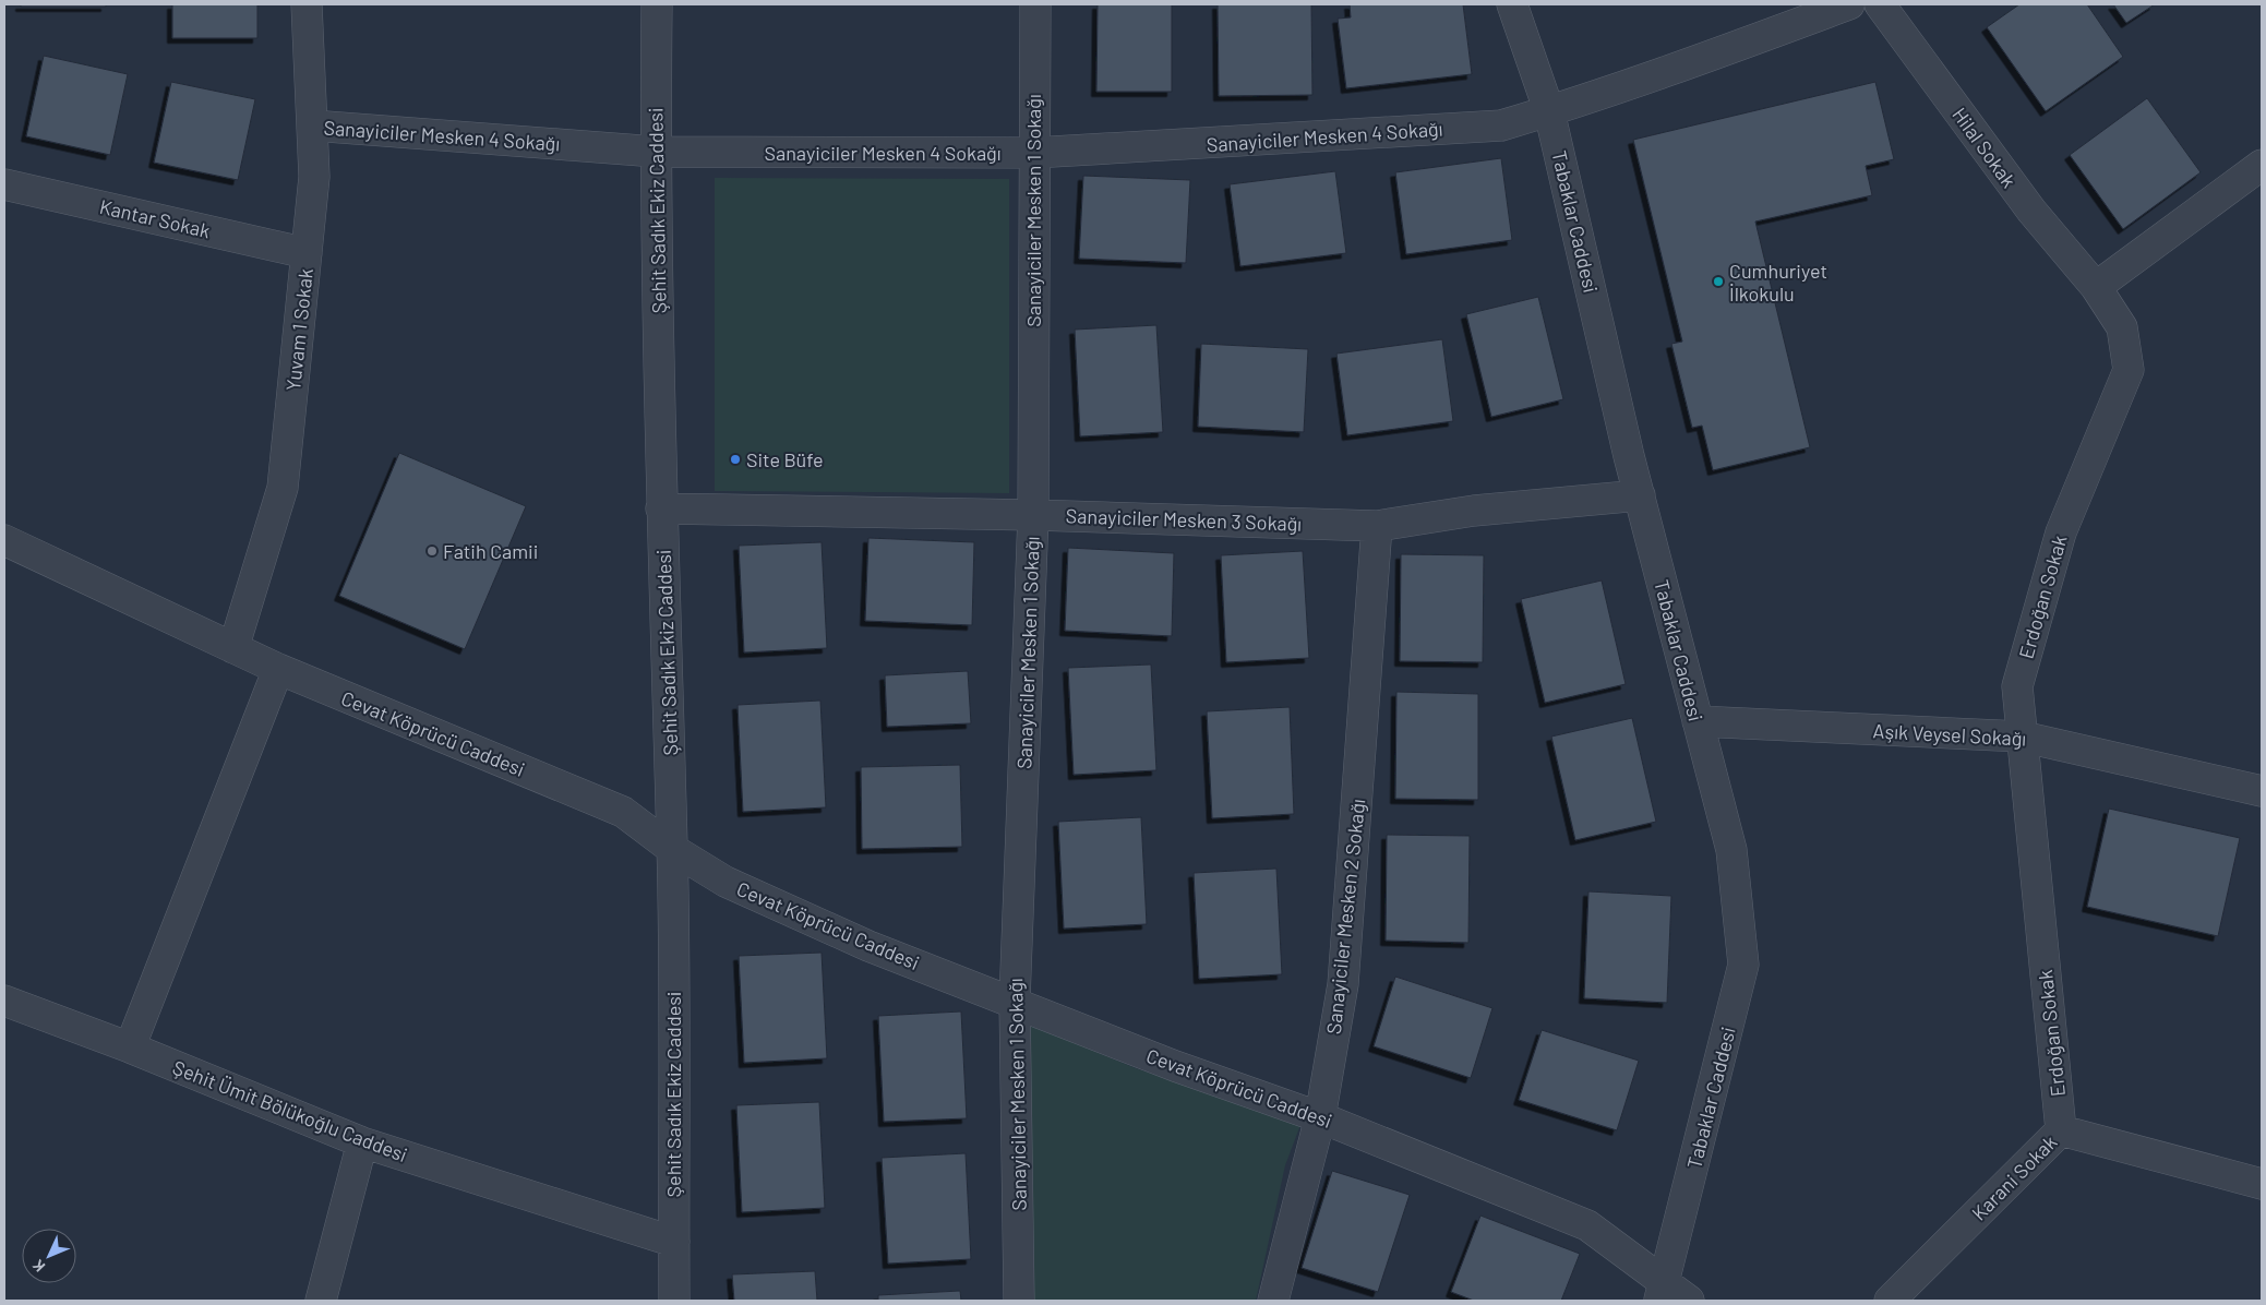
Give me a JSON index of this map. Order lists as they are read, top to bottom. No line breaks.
{"streets":{"street":["Sanayiciler Mesken 4 Sokağı","Hilal Sokak","Şehit Sadık Ekiz Caddesi","Sanayiciler Mesken 1 Sokağı","Kantar Sokak","Tabaklar Caddesi","Yuvam 1 Sokak","Sanayiciler Mesken 3 Sokağı","Erdoğan Sokak","Cevat Köprücü Caddesi","Aşık Veysel Sokağı","Sanayiciler Mesken 2 Sokağı","Şehit Ümit Bölükoğlu Caddesi","Karani Sokak"]},"crossings":[["Sanayiciler Mesken 4 Sokağı","Şehit Sadık Ekiz Caddesi"],["Sanayiciler Mesken 4 Sokağı","Sanayiciler Mesken 1 Sokağı"],["Sanayiciler Mesken 4 Sokağı","Tabaklar Caddesi"],["Sanayiciler Mesken 4 Sokağı","Yuvam 1 Sokak"],["Hilal Sokak","Erdoğan Sokak"],["Şehit Sadık Ekiz Caddesi","Sanayiciler Mesken 3 Sokağı"],["Şehit Sadık Ekiz Caddesi","Cevat Köprücü Caddesi"],["Şehit Sadık Ekiz Caddesi","Şehit Ümit Bölükoğlu Caddesi"],["Sanayiciler Mesken 1 Sokağı","Sanayiciler Mesken 3 Sokağı"],["Sanayiciler Mesken 1 Sokağı","Cevat Köprücü Caddesi"],["Kantar Sokak","Yuvam 1 Sokak"],["Tabaklar Caddesi","Sanayiciler Mesken 3 Sokağı"],["Tabaklar Caddesi","Cevat Köprücü Caddesi"],["Tabaklar Caddesi","Aşık Veysel Sokağı"],["Yuvam 1 Sokak","Cevat Köprücü Caddesi"],["Sanayiciler Mesken 3 Sokağı","Sanayiciler Mesken 2 Sokağı"],["Erdoğan Sokak","Aşık Veysel Sokağı"],["Erdoğan Sokak","Karani Sokak"],["Cevat Köprücü Caddesi","Sanayiciler Mesken 2 Sokağı"]],"places":["Cumhuriyet İlkokulu","Site Büfe","Fatih Camii"],"north":"bottom left"}
